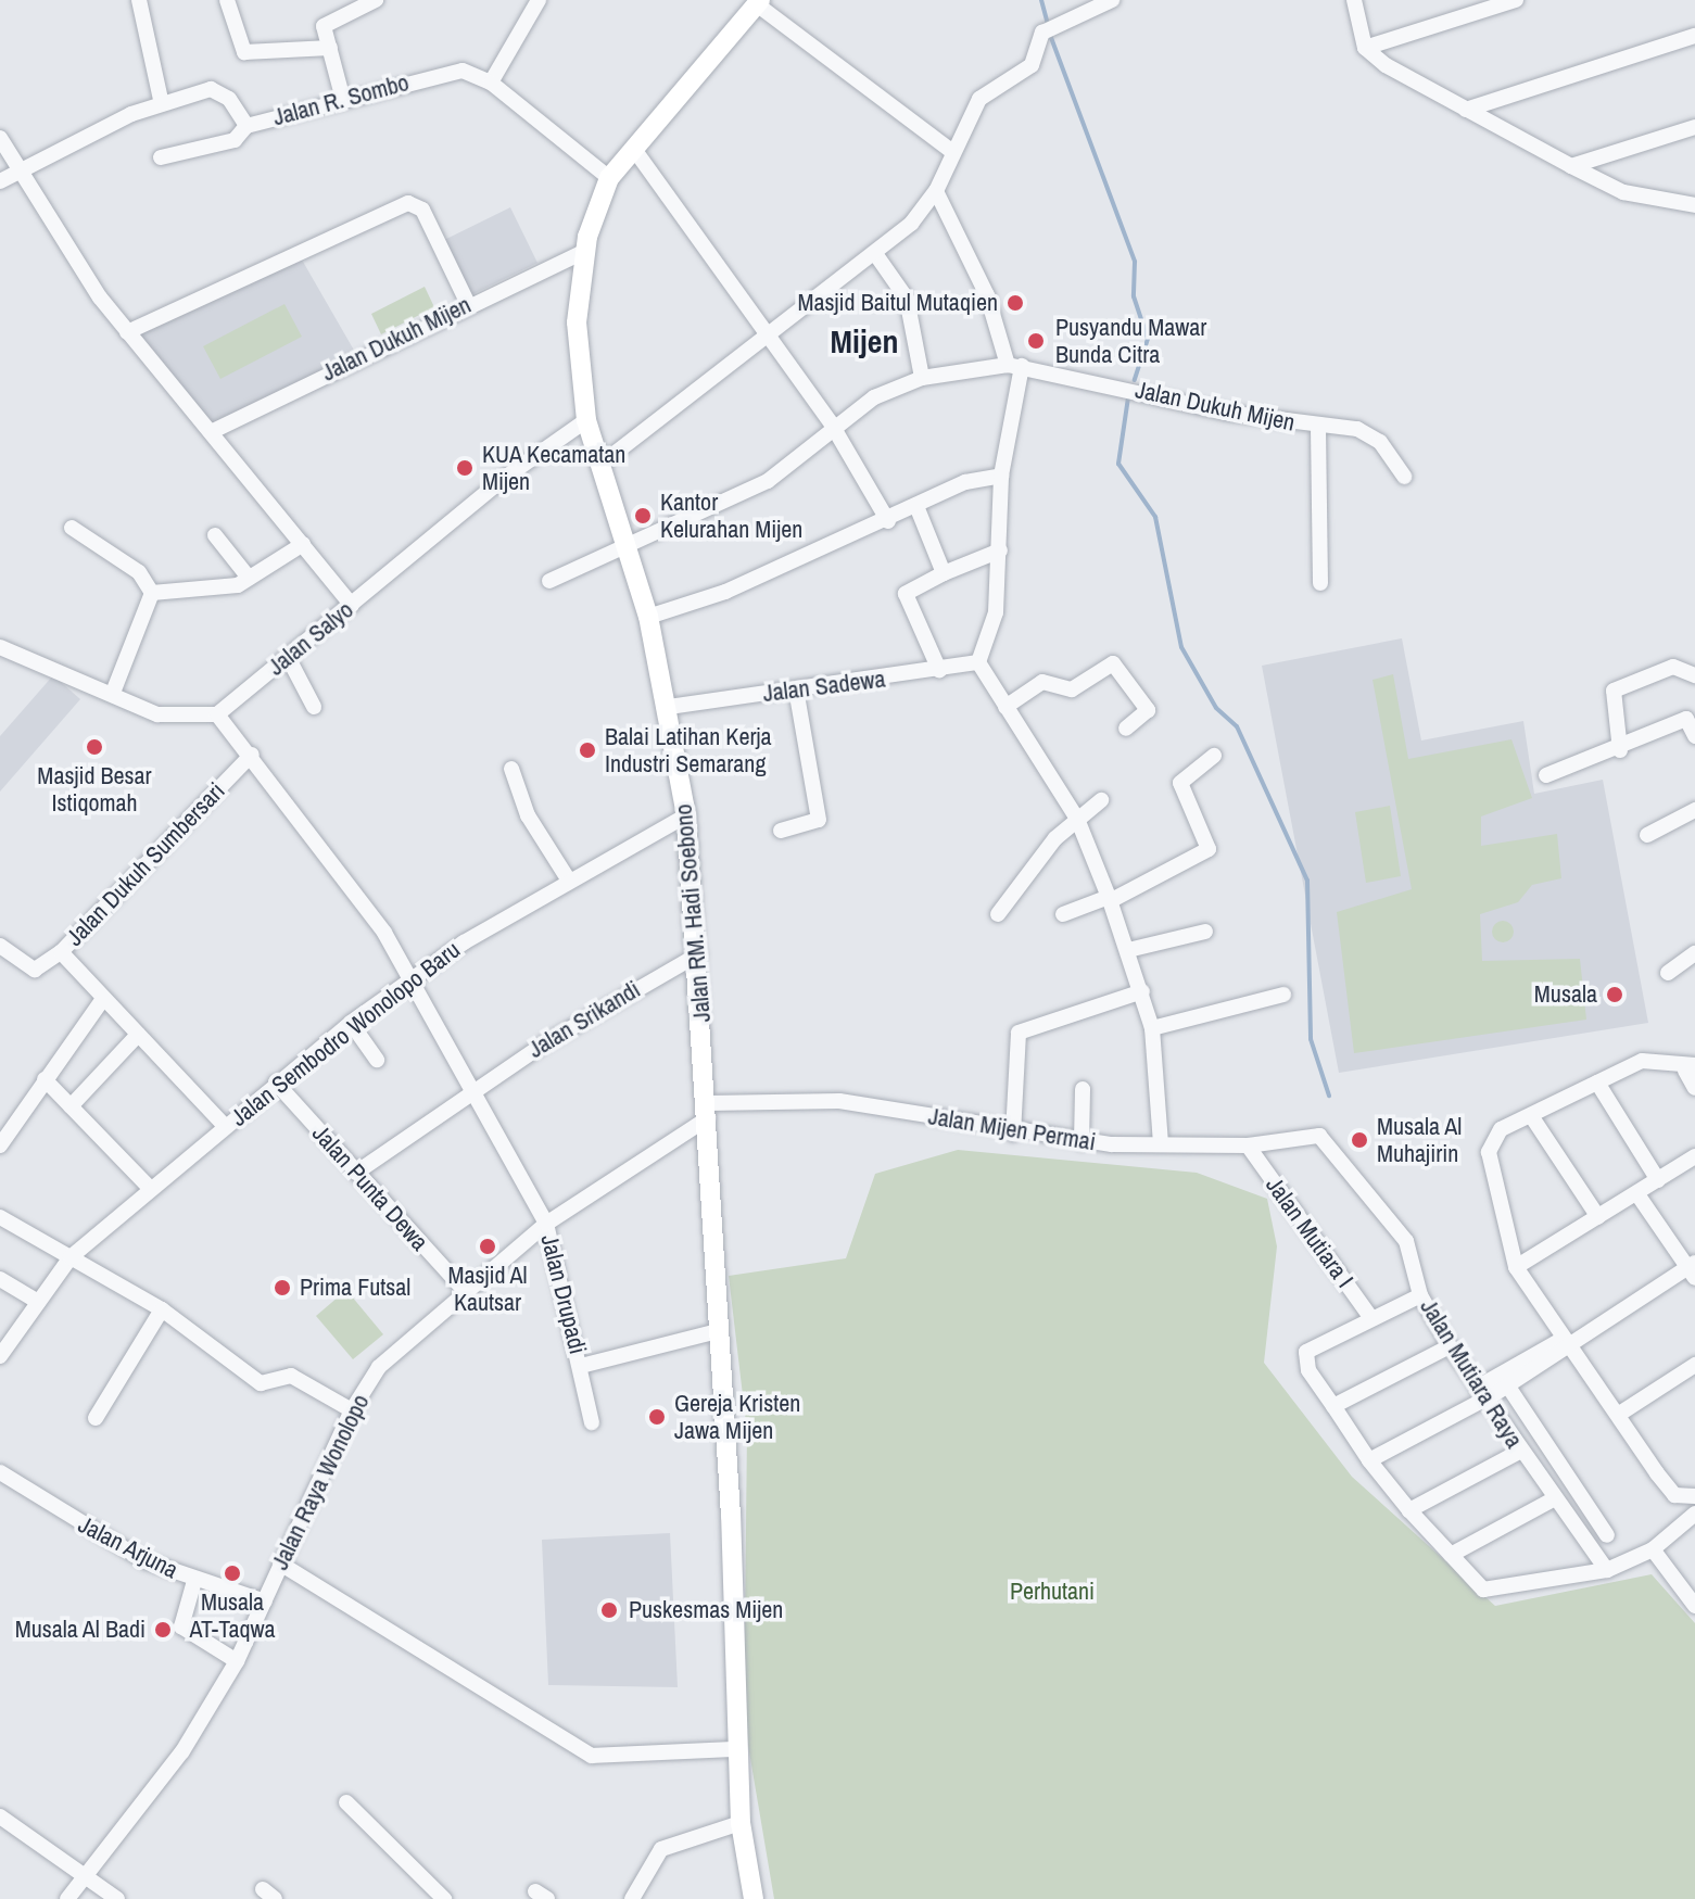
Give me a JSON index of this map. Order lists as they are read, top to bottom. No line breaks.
{"streets":{"main road":["Jalan RM. Hadi Soebono"],"street":["Jalan R. Sombo","Jalan Dukuh Mijen","Jalan Salyo","Jalan Sadewa","Jalan Dukuh Sumbersari","Jalan Srikandi","Jalan Sembodro Wonolopo Baru","Jalan Mijen Permai","Jalan Punta Dewa","Jalan Mutiara I","Jalan Drupadi","Jalan Mutiara Raya","Jalan Raya Wonolopo","Jalan Arjuna"]},"crossings":[["Jalan R. Sombo","Jalan RM. Hadi Soebono"],["Jalan Dukuh Mijen","Jalan RM. Hadi Soebono"],["Jalan Salyo","Jalan RM. Hadi Soebono"],["Jalan Sadewa","Jalan RM. Hadi Soebono"],["Jalan Dukuh Sumbersari","Jalan Sembodro Wonolopo Baru"],["Jalan RM. Hadi Soebono","Jalan Srikandi"],["Jalan RM. Hadi Soebono","Jalan Sembodro Wonolopo Baru"],["Jalan RM. Hadi Soebono","Jalan Mijen Permai"],["Jalan RM. Hadi Soebono","Jalan Drupadi"],["Jalan RM. Hadi Soebono","Jalan Raya Wonolopo"],["Jalan Srikandi","Jalan Punta Dewa"],["Jalan Srikandi","Jalan Drupadi"],["Jalan Sembodro Wonolopo Baru","Jalan Punta Dewa"],["Jalan Sembodro Wonolopo Baru","Jalan Drupadi"],["Jalan Mijen Permai","Jalan Mutiara I"],["Jalan Mijen Permai","Jalan Mutiara Raya"],["Jalan Mijen Permai","Jalan Raya Wonolopo"],["Jalan Punta Dewa","Jalan Raya Wonolopo"],["Jalan Drupadi","Jalan Raya Wonolopo"],["Jalan Raya Wonolopo","Jalan Arjuna"]],"districts":["Mijen"],"parks":["Perhutani"],"places":["Masjid Baitul Mutaqien","Pusyandu Mawar Bunda Citra","KUA Kecamatan Mijen","Kantor Kelurahan Mijen","Masjid Besar Istiqomah","Balai Latihan Kerja Industri Semarang","Musala","Musala Al Muhajirin","Masjid Al Kautsar","Prima Futsal","Gereja Kristen Jawa Mijen","Musala AT-Taqwa","Puskesmas Mijen","Musala Al Badi"]}
